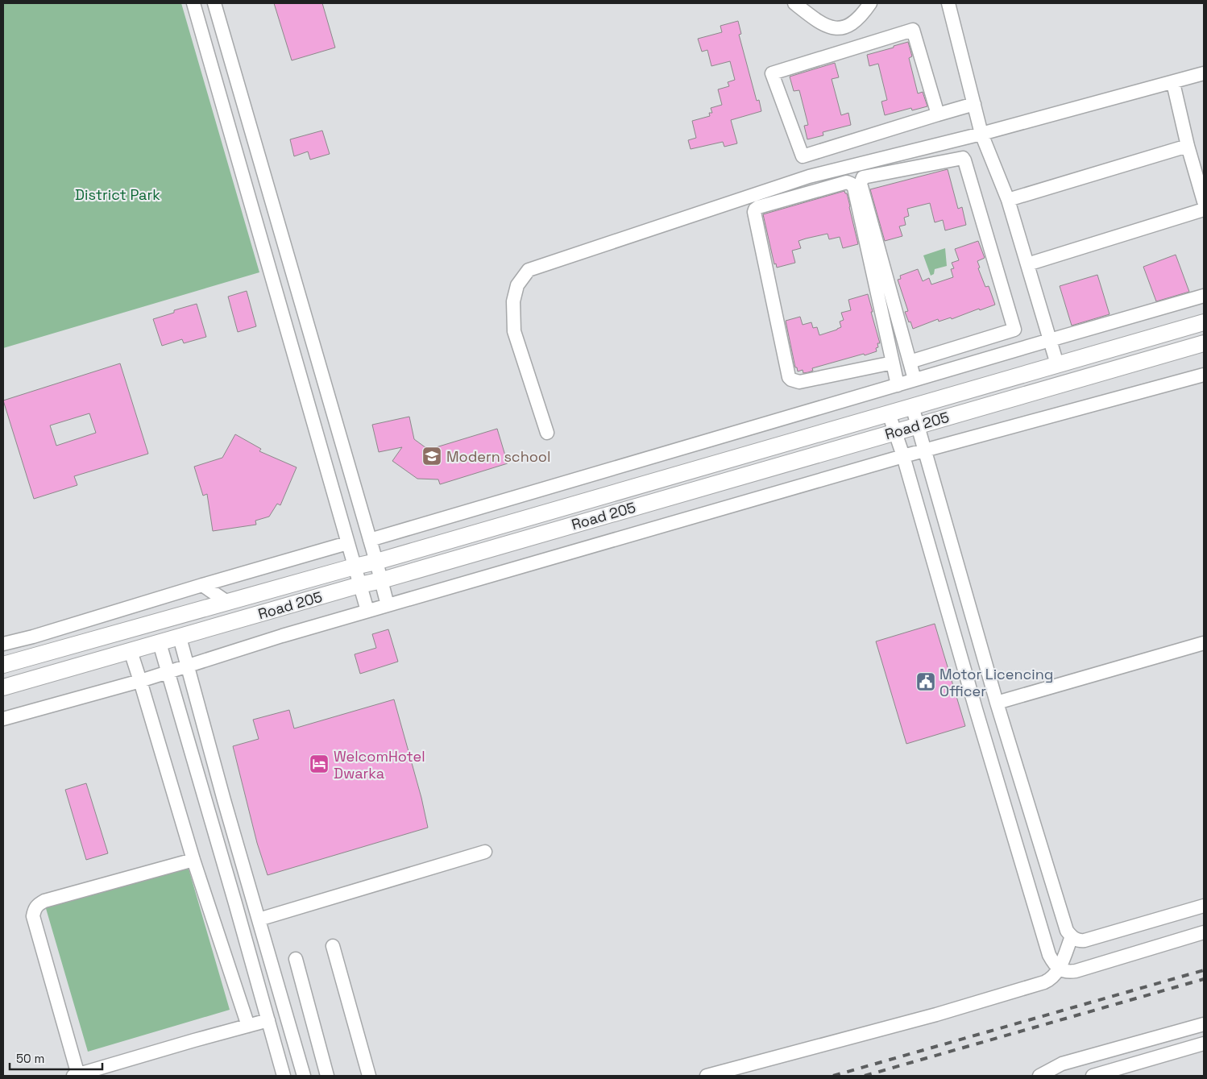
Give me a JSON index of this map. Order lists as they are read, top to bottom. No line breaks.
{"streets":{"main road":["Road 205"]},"parks":["District Park"],"places":{"school or university":["Modern school"],"public building":["Motor Licencing Officer"],"hotel":["WelcomHotel Dwarka"]},"scale_bar":"50 m"}
